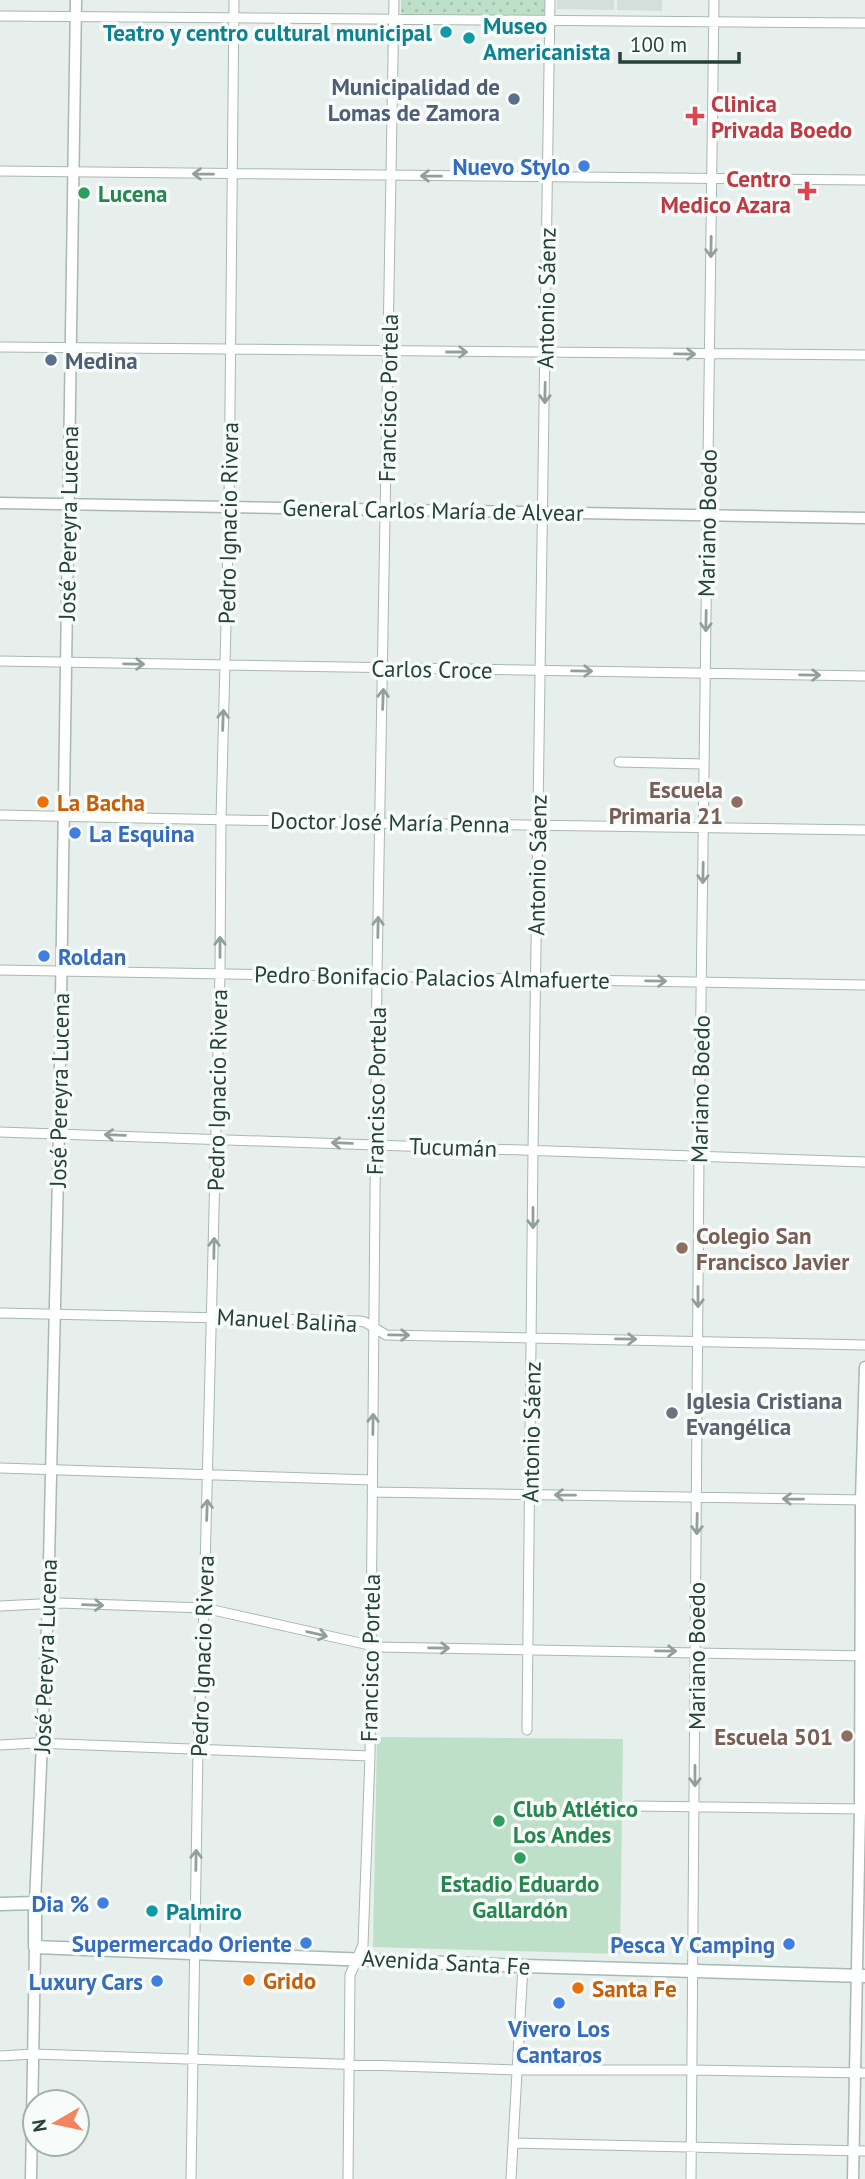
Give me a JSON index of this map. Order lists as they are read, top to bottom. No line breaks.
{"streets":{"main road":["José Pereyra Lucena","Avenida Santa Fe"],"street":["Antonio Sáenz","Francisco Portela","General Carlos María de Alvear","Pedro Ignacio Rivera","Mariano Boedo","Carlos Croce","Doctor José María Penna","Pedro Bonifacio Palacios Almafuerte","Tucumán","Manuel Baliña"]},"crossings":[["Antonio Sáenz","General Carlos María de Alvear"],["Antonio Sáenz","Carlos Croce"],["Antonio Sáenz","Doctor José María Penna"],["Antonio Sáenz","Pedro Bonifacio Palacios Almafuerte"],["Antonio Sáenz","Tucumán"],["Antonio Sáenz","Manuel Baliña"],["Francisco Portela","General Carlos María de Alvear"],["Francisco Portela","Carlos Croce"],["Francisco Portela","Doctor José María Penna"],["Francisco Portela","Pedro Bonifacio Palacios Almafuerte"],["Francisco Portela","Tucumán"],["Francisco Portela","Manuel Baliña"],["Francisco Portela","Avenida Santa Fe"],["General Carlos María de Alvear","José Pereyra Lucena"],["General Carlos María de Alvear","Pedro Ignacio Rivera"],["General Carlos María de Alvear","Mariano Boedo"],["José Pereyra Lucena","Carlos Croce"],["José Pereyra Lucena","Doctor José María Penna"],["José Pereyra Lucena","Pedro Bonifacio Palacios Almafuerte"],["José Pereyra Lucena","Tucumán"],["José Pereyra Lucena","Manuel Baliña"],["José Pereyra Lucena","Avenida Santa Fe"],["Pedro Ignacio Rivera","Carlos Croce"],["Pedro Ignacio Rivera","Doctor José María Penna"],["Pedro Ignacio Rivera","Pedro Bonifacio Palacios Almafuerte"],["Pedro Ignacio Rivera","Tucumán"],["Pedro Ignacio Rivera","Manuel Baliña"],["Pedro Ignacio Rivera","Avenida Santa Fe"],["Mariano Boedo","Carlos Croce"],["Mariano Boedo","Doctor José María Penna"],["Mariano Boedo","Pedro Bonifacio Palacios Almafuerte"],["Mariano Boedo","Tucumán"],["Mariano Boedo","Manuel Baliña"],["Mariano Boedo","Avenida Santa Fe"]],"one_way":["Pedro Ignacio Rivera","Mariano Boedo","Carlos Croce","Tucumán","Manuel Baliña"],"places":{"other":["Teatro y centro cultural municipal","Museo Americanista","Municipalidad de Lomas de Zamora","Nuevo Stylo","Lucena","Medina","La Bacha","Escuela Primaria 21","La Esquina","Roldan","Colegio San Francisco Javier","Iglesia Cristiana Evangélica","Escuela 501","Club Atlético Los Andes","Estadio Eduardo Gallardón","Dia %","Palmiro","Supermercado Oriente","Pesca Y Camping","Grido","Luxury Cars","Santa Fe","Vivero Los Cantaros"],"health":["Clinica Privada Boedo","Centro Medico Azara"]},"scale_bar":"100 m","north":"left"}
